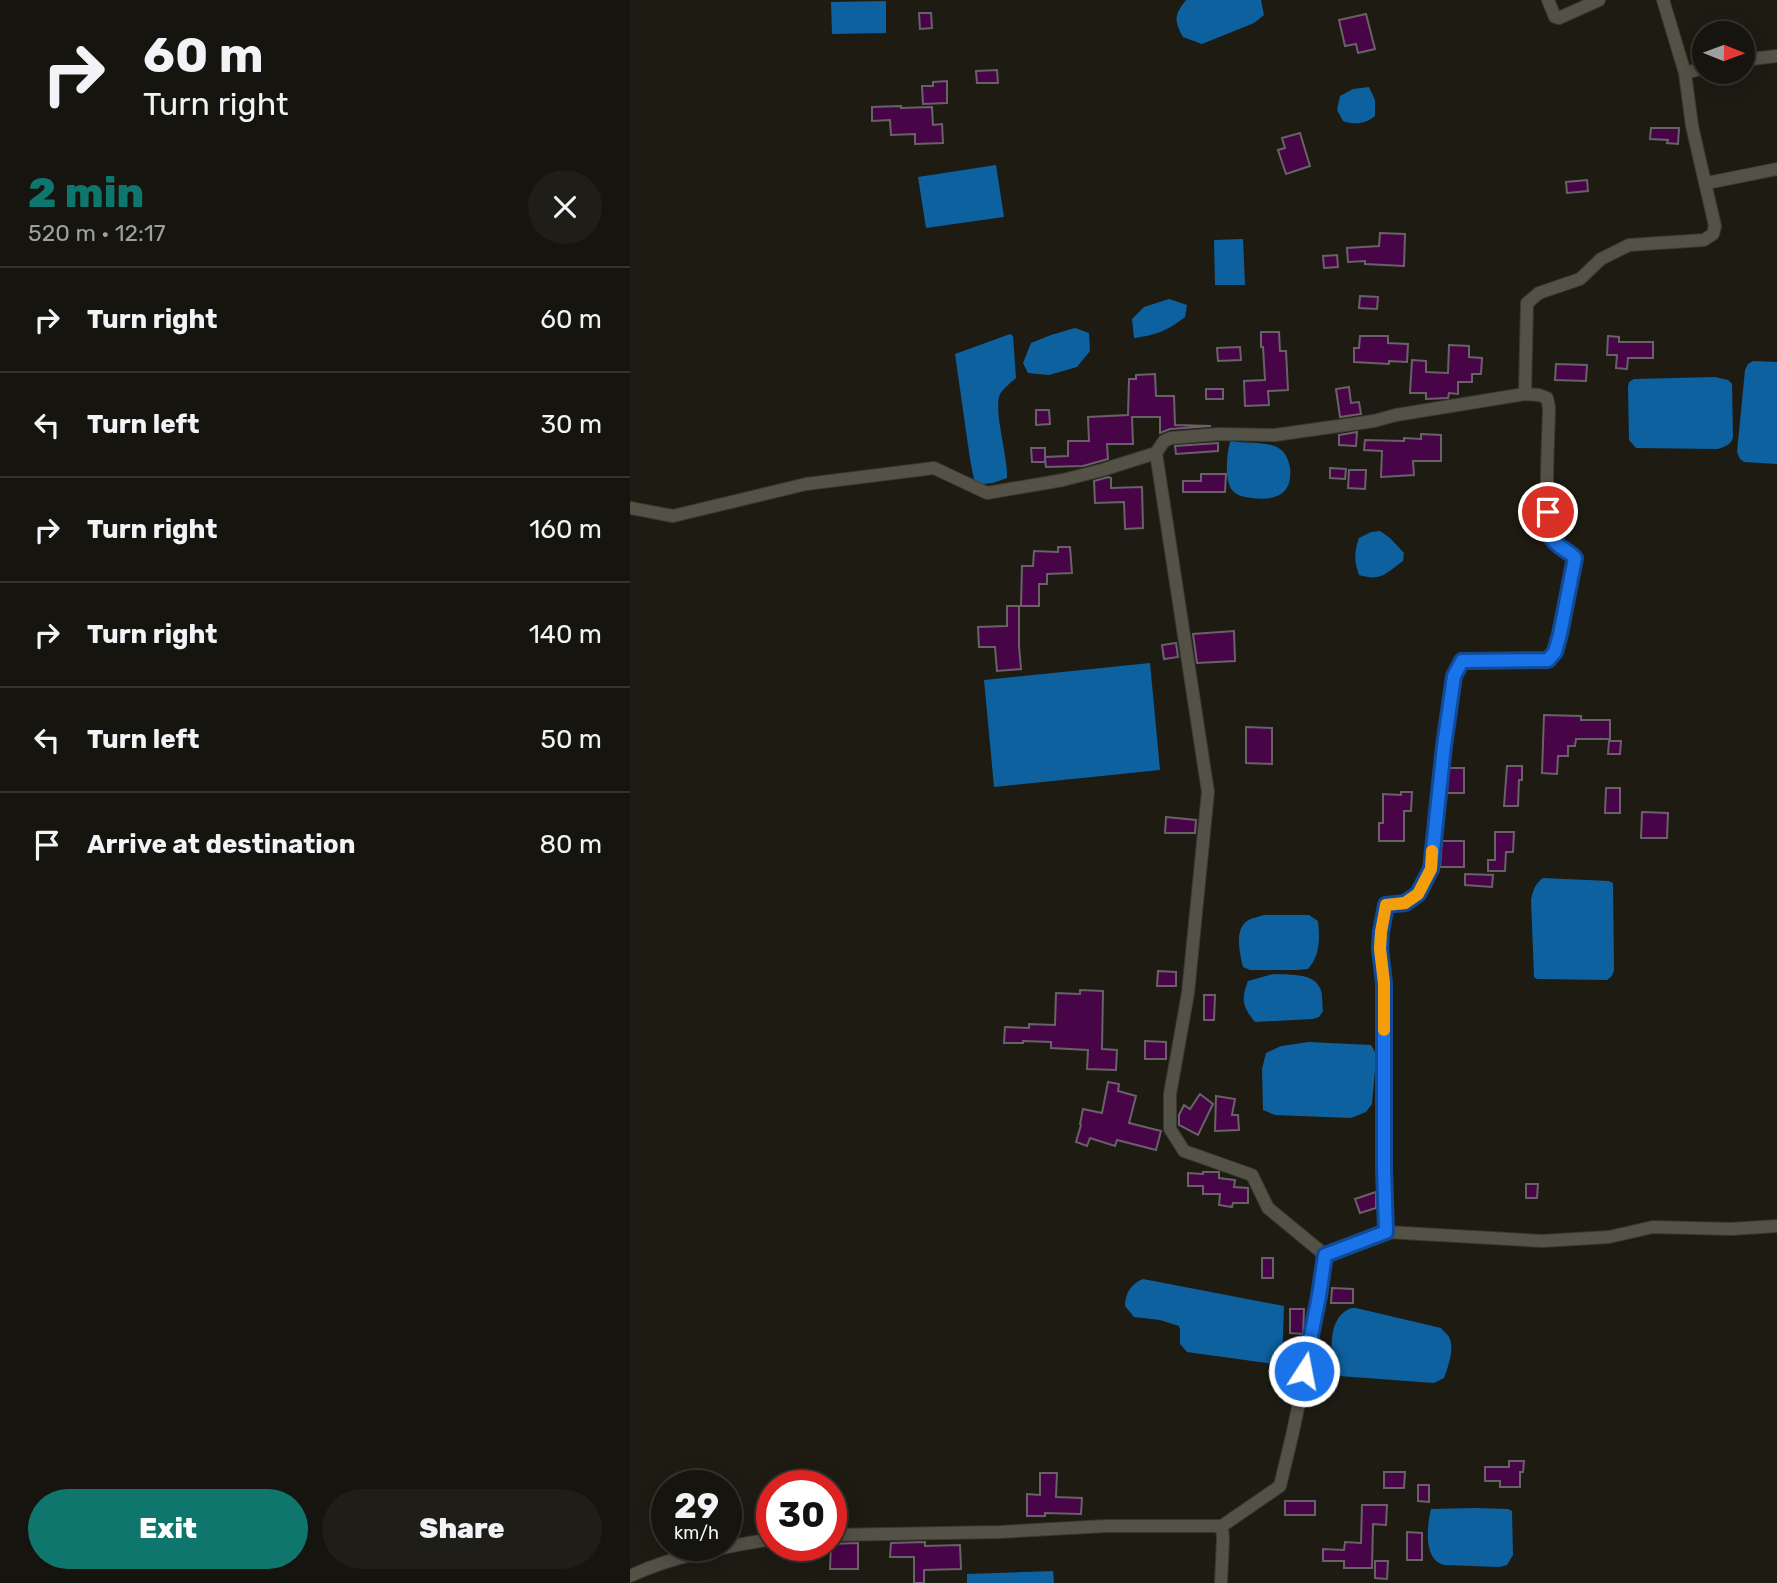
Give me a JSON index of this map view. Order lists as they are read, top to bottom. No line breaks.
{"north":"right","page":{"turn":["60 m","Turn right"],"heading":["2 min","520 m · 12:17"],"list":[{"name":"Turn right","value":"60 m"},{"name":"Turn left","value":"30 m"},{"name":"Turn right","value":"160 m"},{"name":"Turn right","value":"140 m"},{"name":"Turn left","value":"50 m"},{"name":"Arrive at destination","value":"80 m"}],"speed":"29 km/h","limit":"30","buttons":["Exit","Share"]}}
